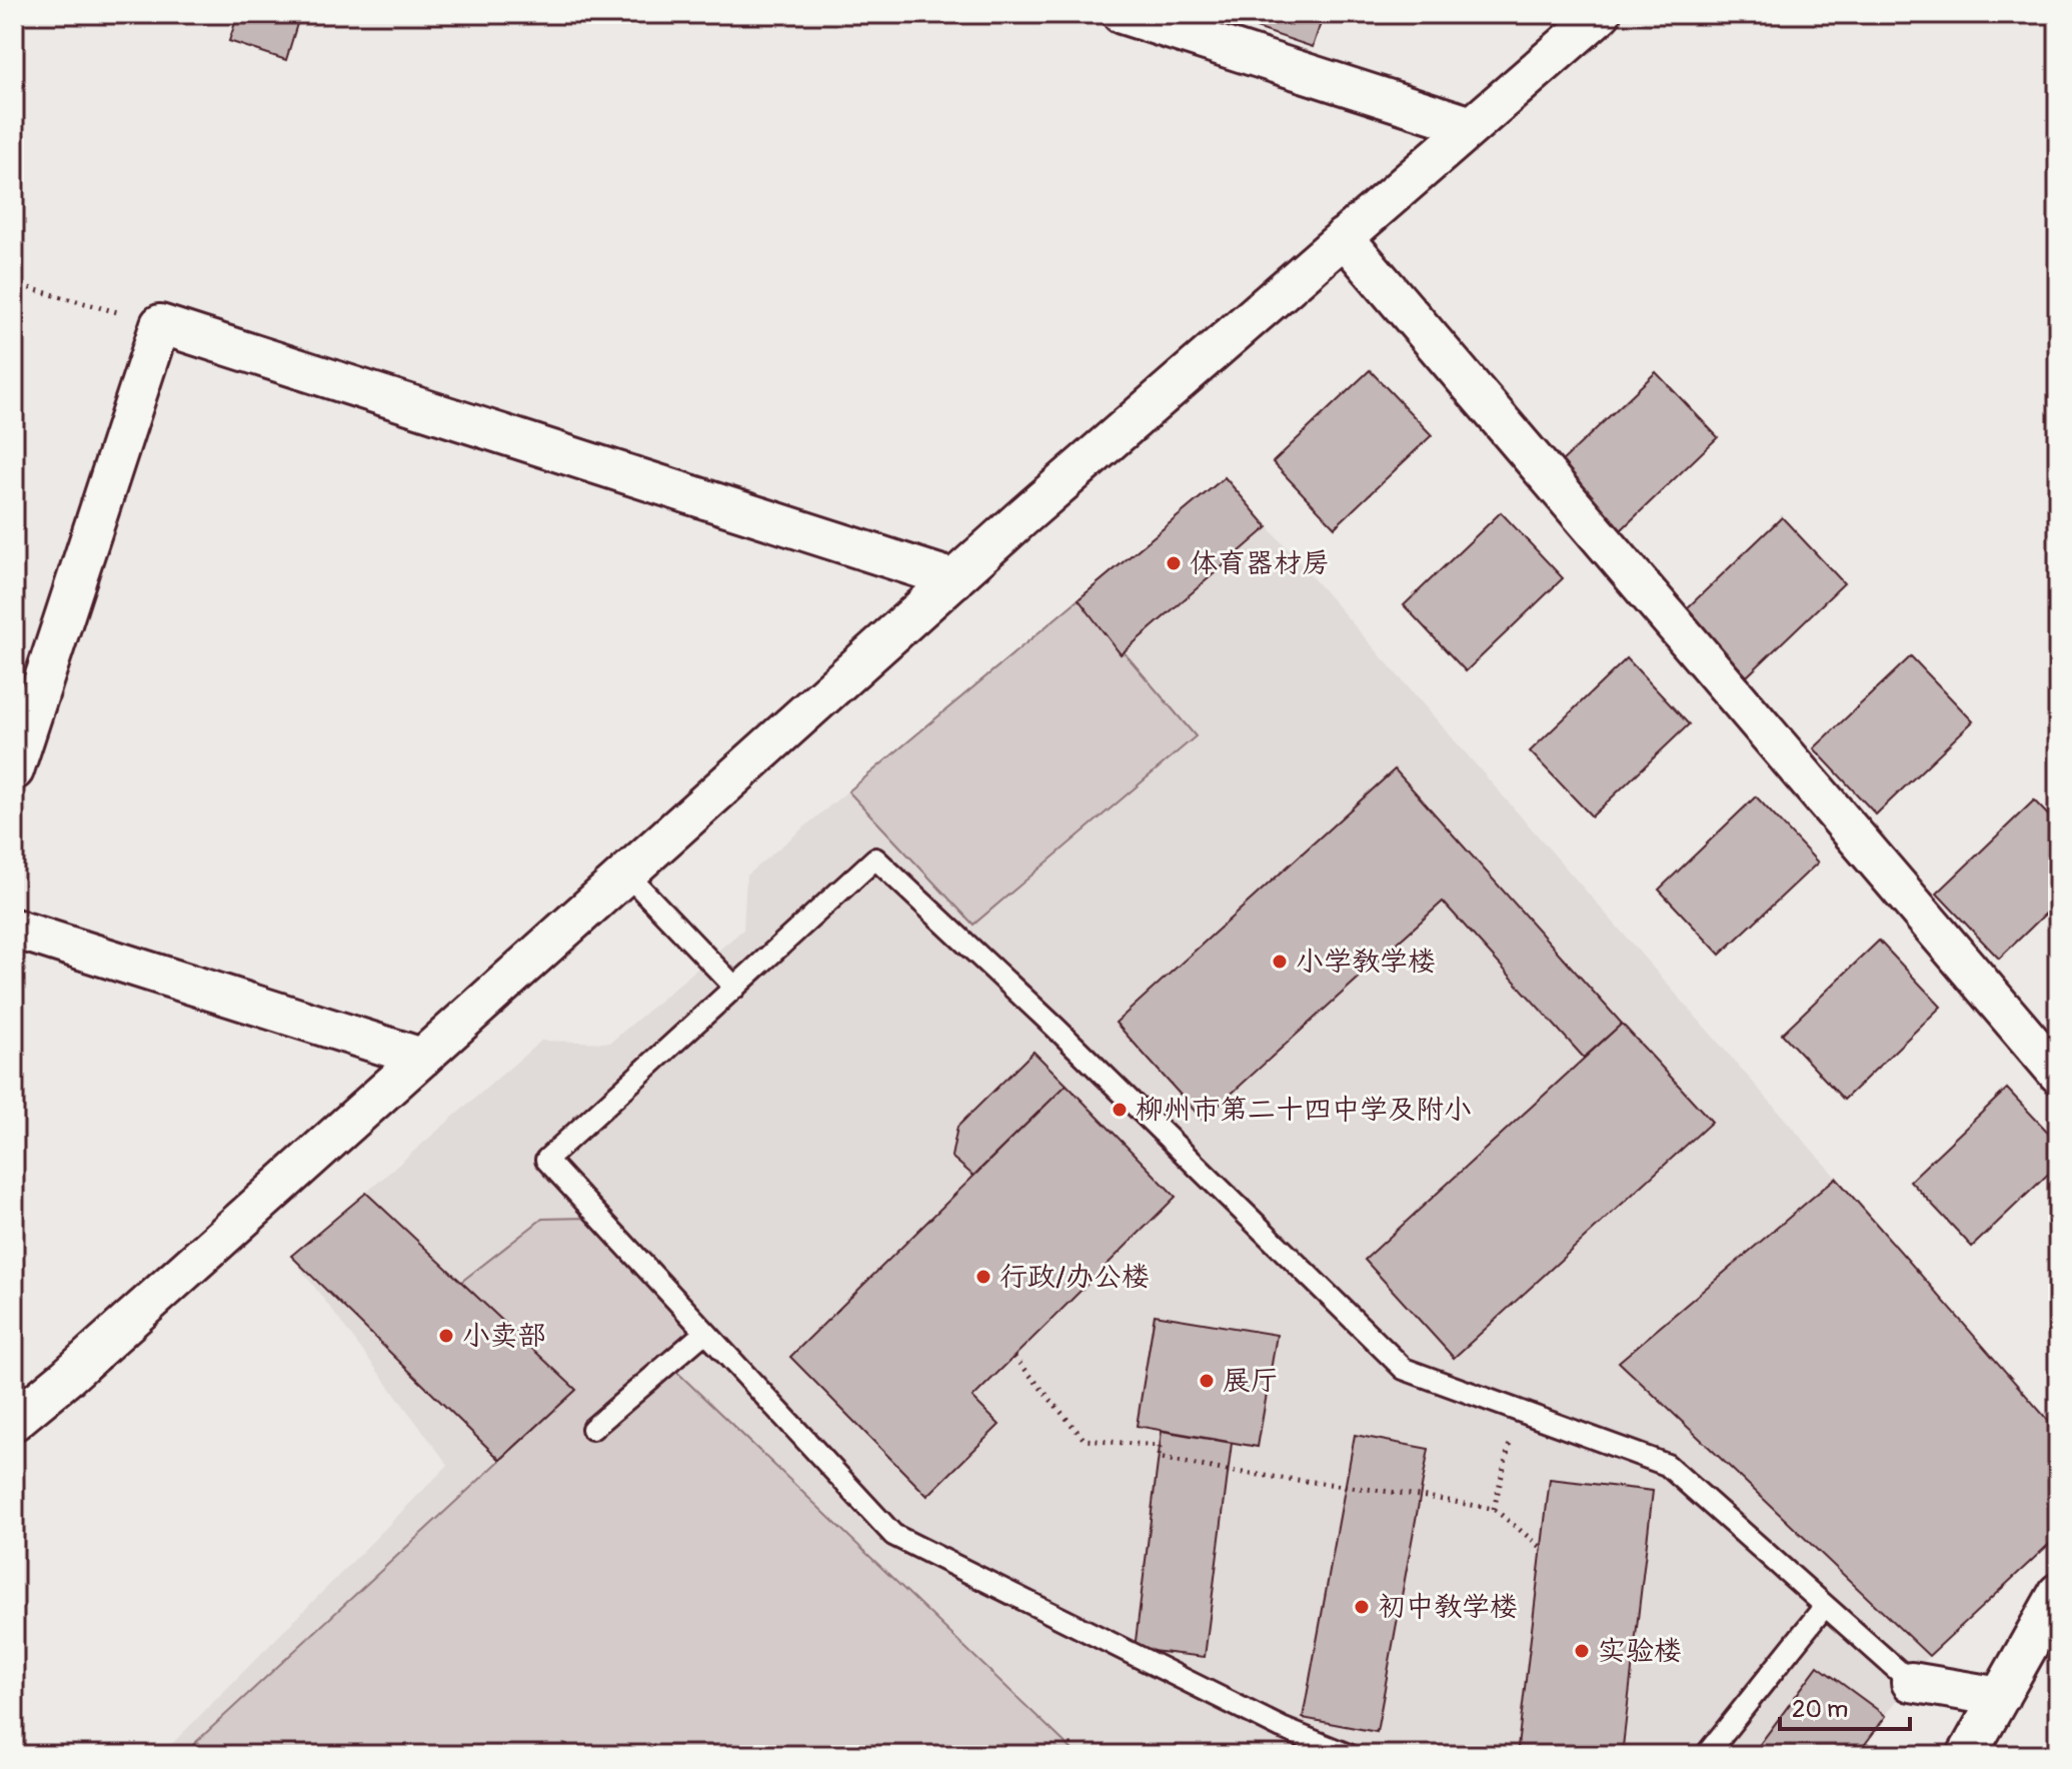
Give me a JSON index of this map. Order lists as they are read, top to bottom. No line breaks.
{"places":["体育器材房","小学教学楼","柳州市第二十四中学及附小","行政/办公楼","小卖部","展厅","初中教学楼","实验楼"],"scale_bar":"20 m"}
